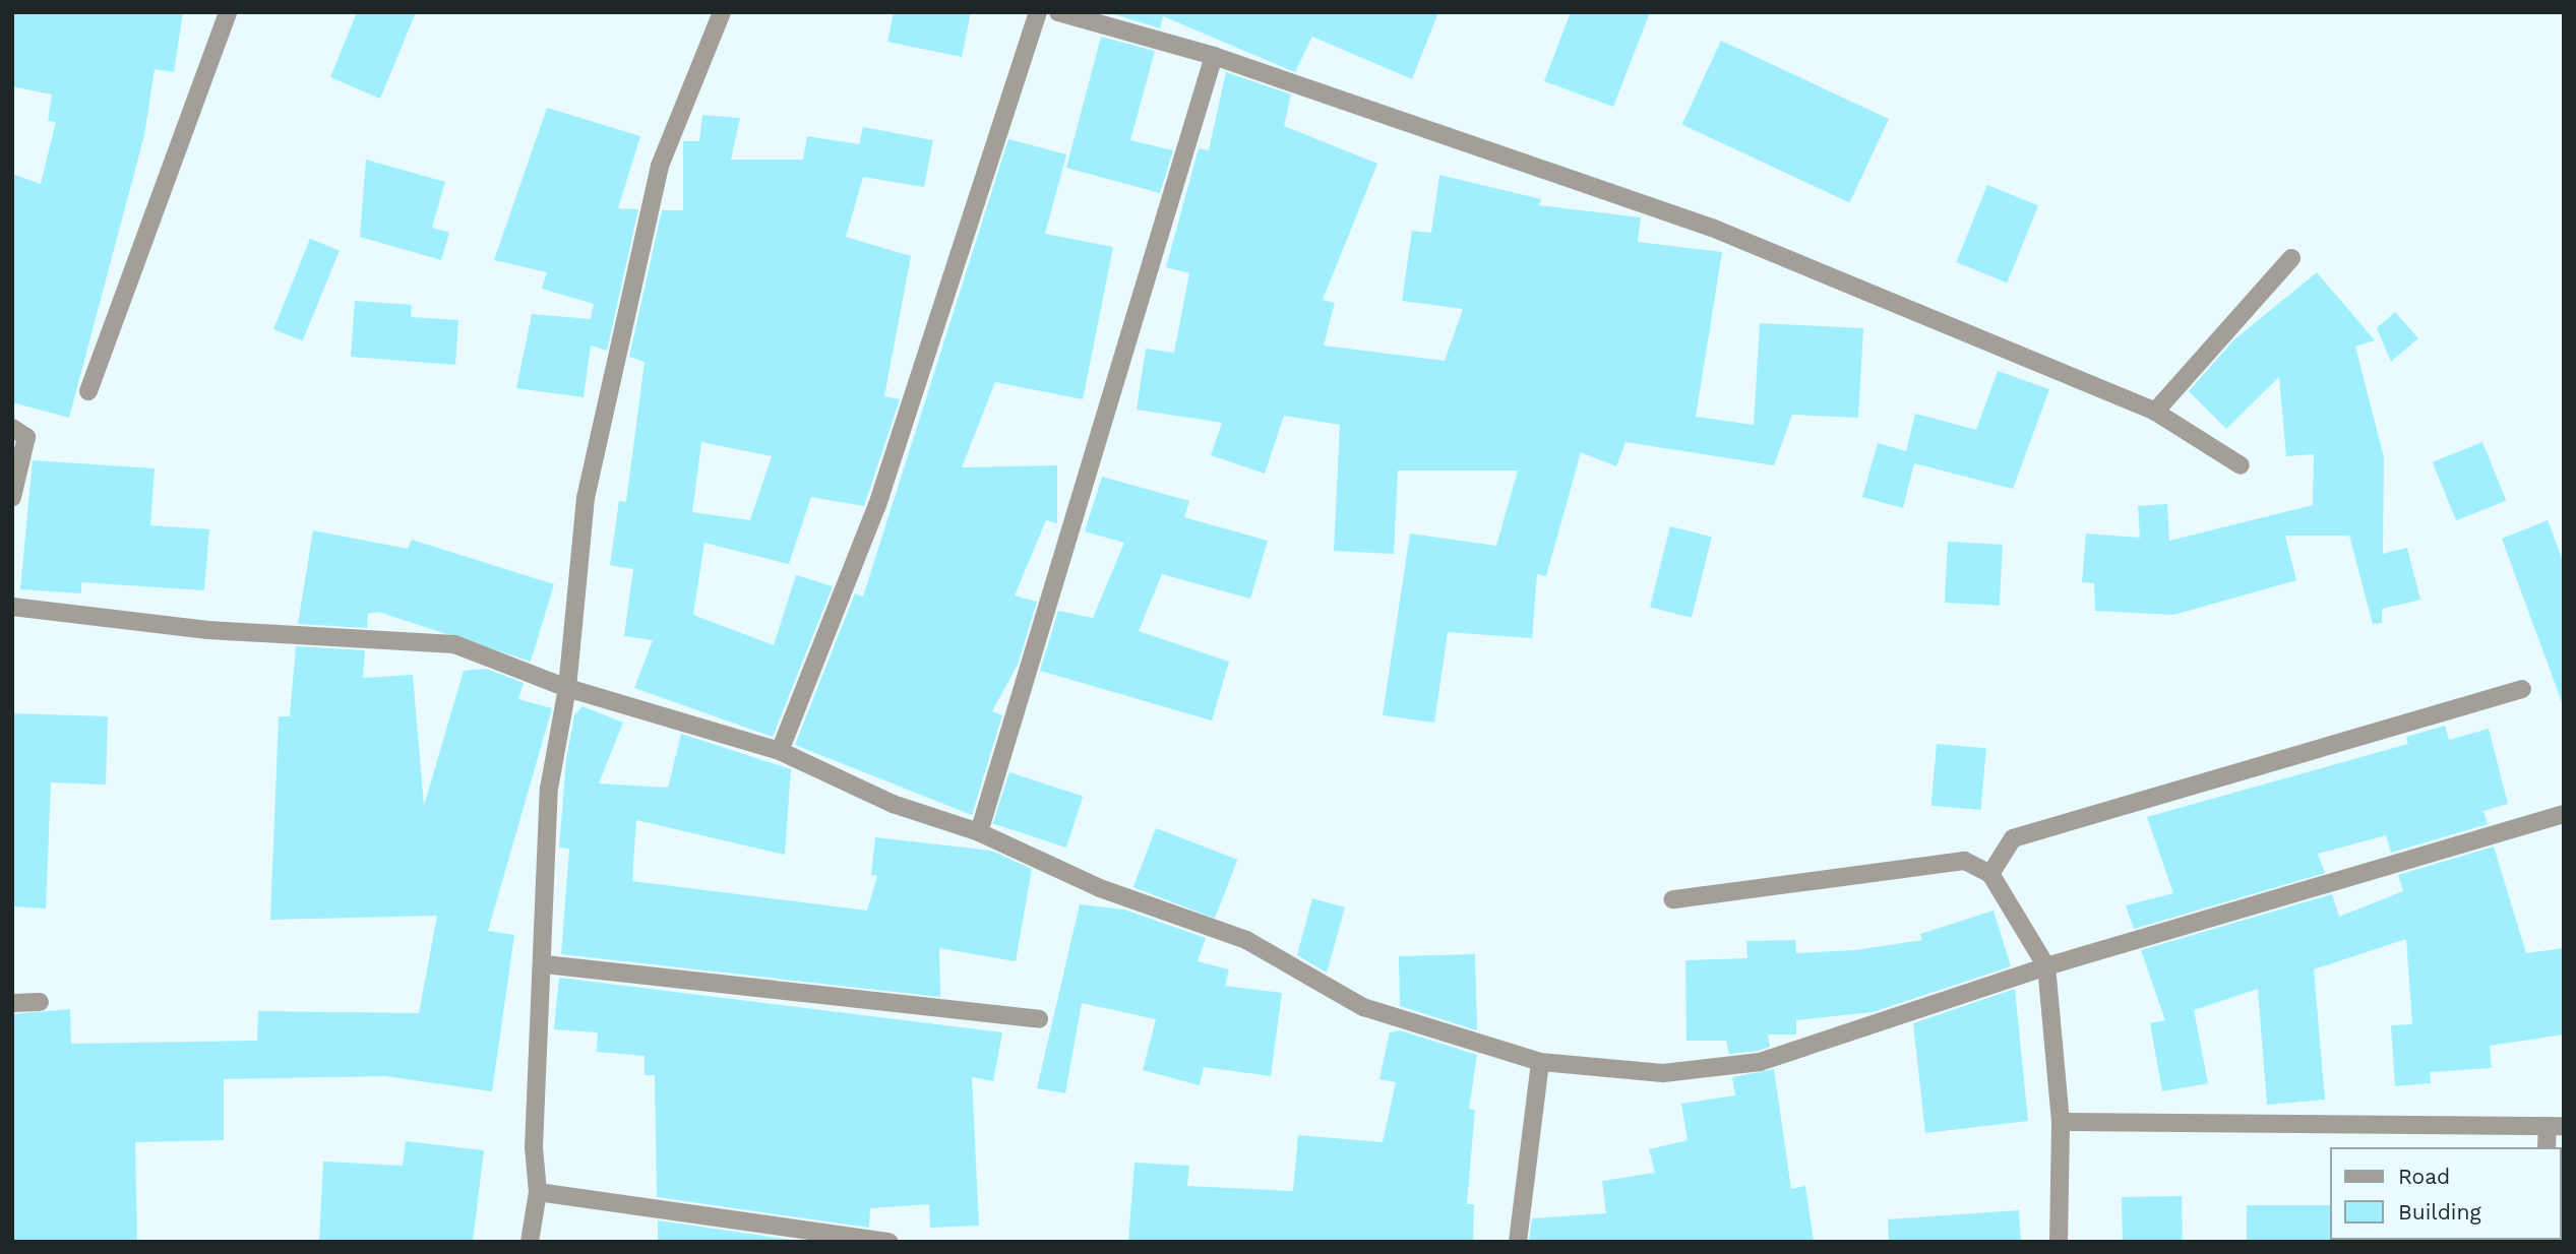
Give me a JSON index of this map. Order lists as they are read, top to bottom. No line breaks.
{"legend":["Road","Building"]}
